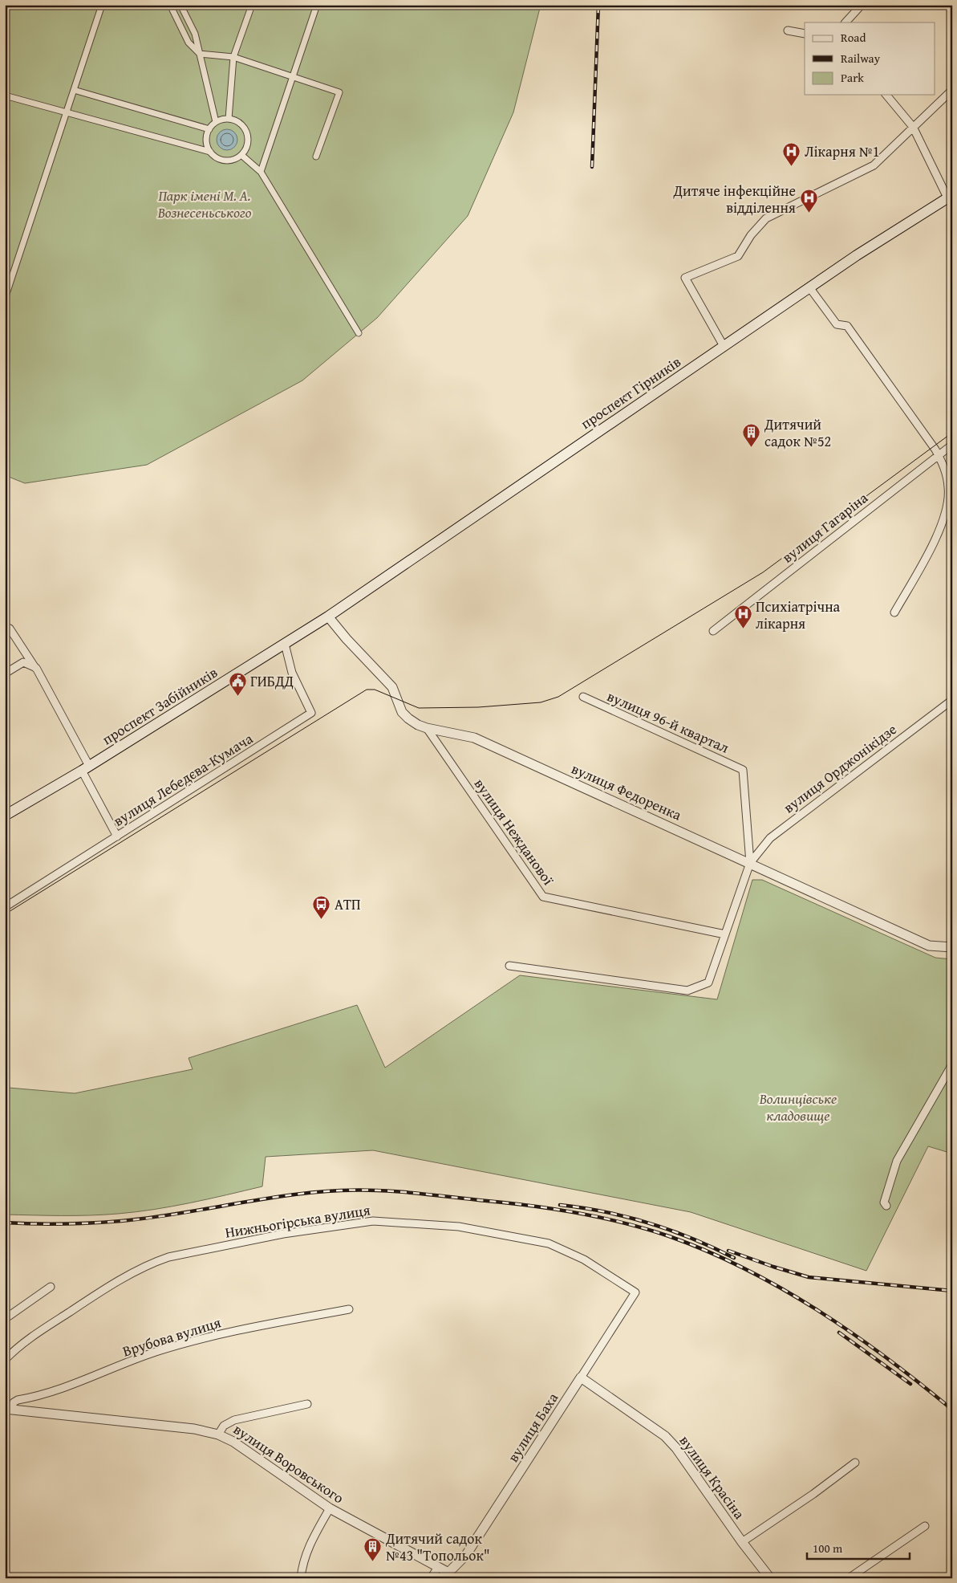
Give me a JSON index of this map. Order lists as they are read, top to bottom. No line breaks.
{"streets":{"main road":["проспект Гірників","проспект Забійників"],"street":["вулиця Гагаріна","вулиця 96-й квартал","вулиця Орджонікідзе","вулиця Лебедєва-Кумача","вулиця Федоренка","вулиця Нежданової","Нижньогірська вулиця","Врубова вулиця","вулиця Баха","вулиця Воровського","вулиця Красіна"]},"crossings":[["проспект Гірників","проспект Забійників"],["проспект Гірників","вулиця Федоренка"],["проспект Забійників","вулиця Лебедєва-Кумача"],["проспект Забійників","вулиця Федоренка"],["вулиця 96-й квартал","вулиця Орджонікідзе"],["вулиця 96-й квартал","вулиця Федоренка"],["вулиця Орджонікідзе","вулиця Федоренка"],["вулиця Федоренка","вулиця Нежданової"],["Нижньогірська вулиця","вулиця Баха"],["Врубова вулиця","вулиця Воровського"],["вулиця Баха","вулиця Воровського"],["вулиця Баха","вулиця Красіна"]],"parks":["Парк імені М. А. Вознесеньського","Волинцівське кладовище"],"places":{"hospital":["Лікарня №1","Дитяче інфекційне відділення","Психіатрічна лікарня"],"building":["Дитячий садок №52","Дитячий садок №43 \"Топольок\""],"public building":["ГИБДД"],"bus stop":["АТП"]},"legend":["Road","Railway","Park"],"scale_bar":"100 m"}
